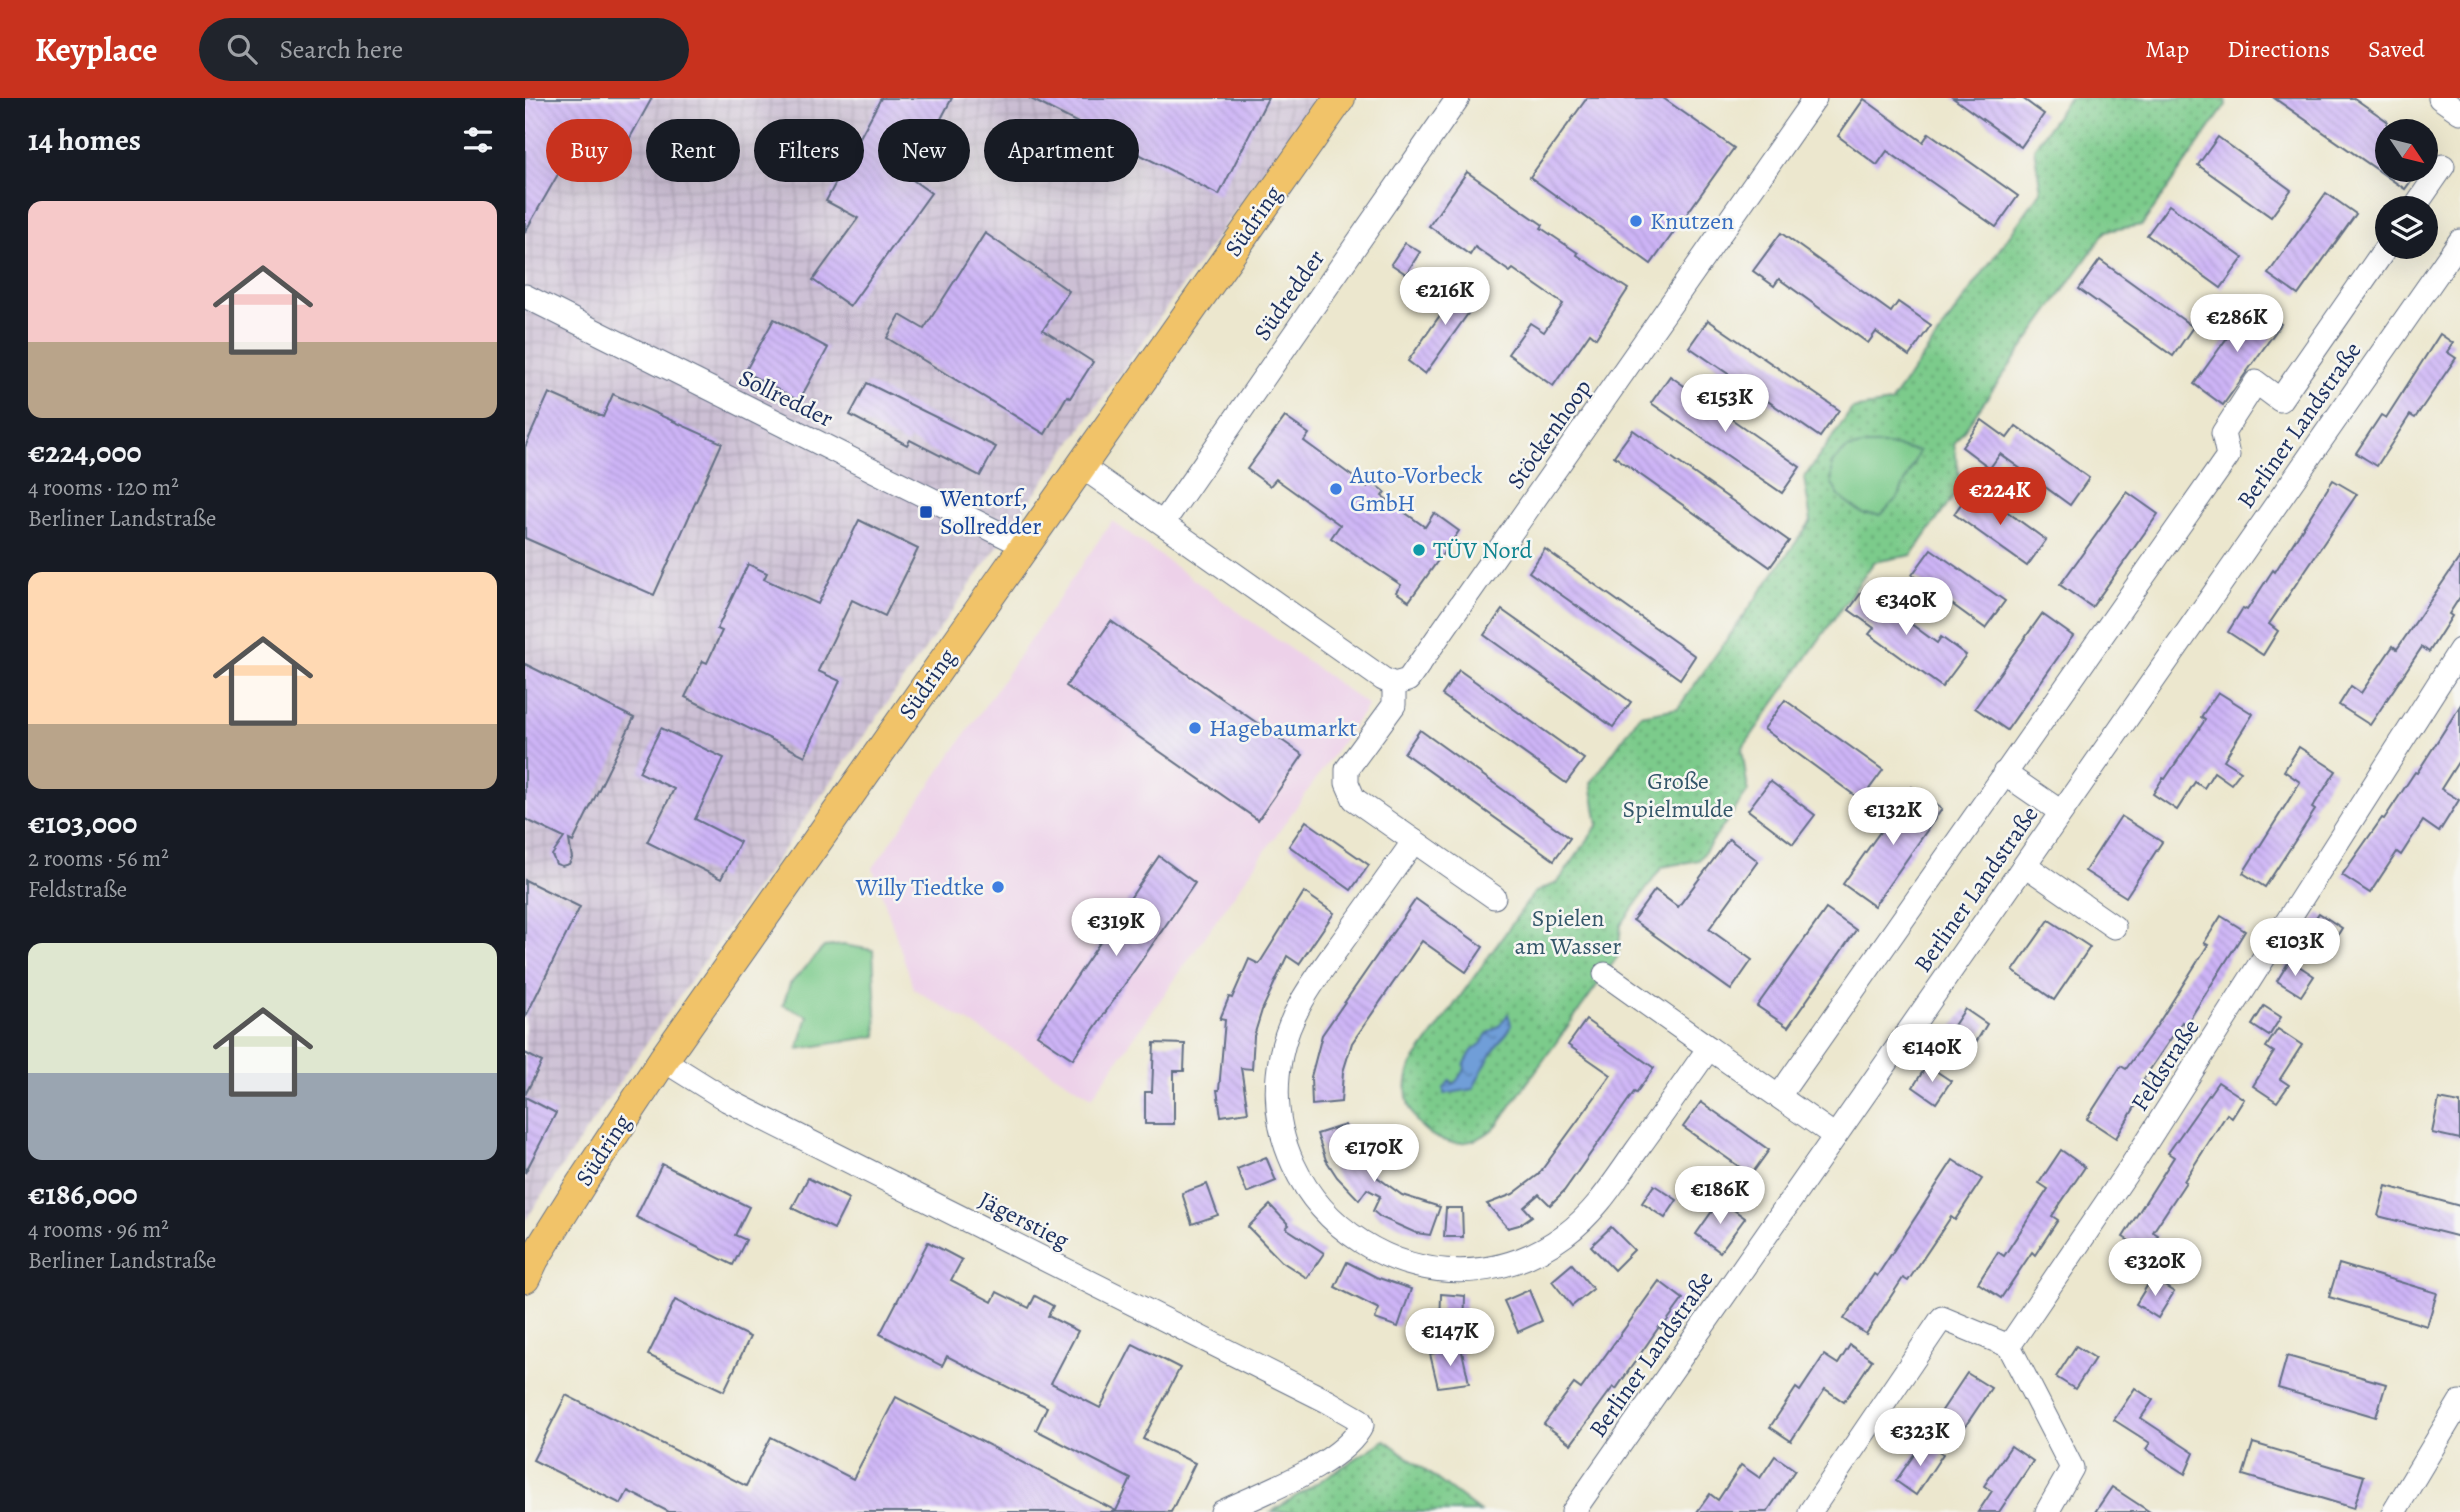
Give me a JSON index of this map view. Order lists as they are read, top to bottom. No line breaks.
{"streets":{"main road":["Südring"],"street":["Südredder","Sollredder","Berliner Landstraße","Stöckenhoop","Feldstraße","Jägerstieg"]},"crossings":[["Südring","Sollredder"],["Südring","Jägerstieg"]],"parks":["Große Spielmulde","Spielen am Wasser"],"places":{"other":["Knutzen","Auto-Vorbeck GmbH","TÜV Nord","Hagebaumarkt","Willy Tiedtke"],"transit":["Wentorf, Sollredder"]},"north":"bottom right","page":{"header":"Keyplace","search":"Search here","nav":["Map","Directions","Saved"],"heading":"14 homes","chip":["Buy","Rent","Filters","New","Apartment"],"list":[{"name":"€224,000","note":"4 rooms · 120 m² · Berliner Landstraße"},{"name":"€103,000","note":"2 rooms · 56 m² · Feldstraße"},{"name":"€186,000","note":"4 rooms · 96 m² · Berliner Landstraße"}],"price":["€216K","€286K","€153K","€224K","€340K","€132K","€319K","€103K","€140K","€170K","€186K","€320K","€147K","€323K"]}}
